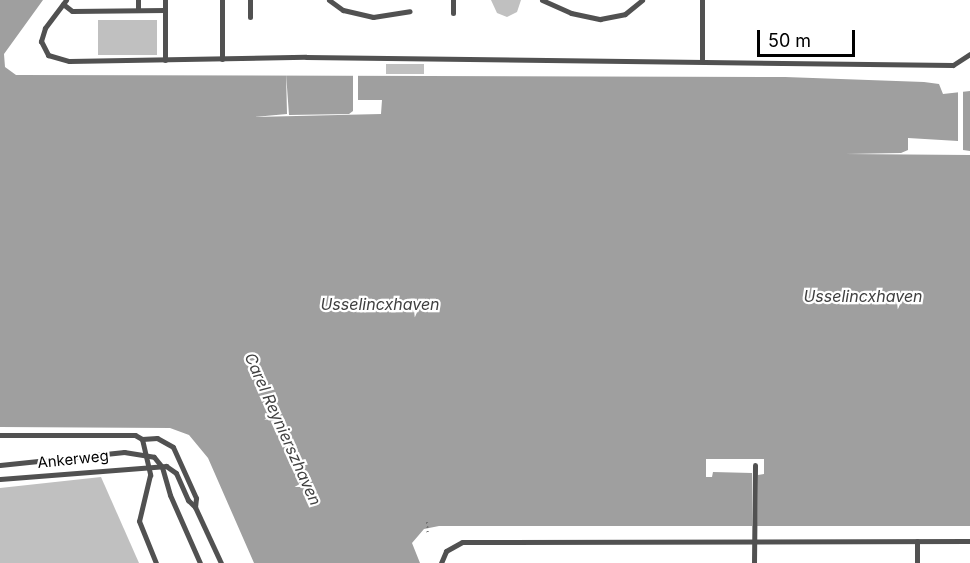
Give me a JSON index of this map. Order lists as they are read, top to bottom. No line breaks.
{"streets":{"lane":["Ankerweg"]},"water":["Usselincxhaven","Carel Reynierszhaven"],"scale_bar":"50 m"}
